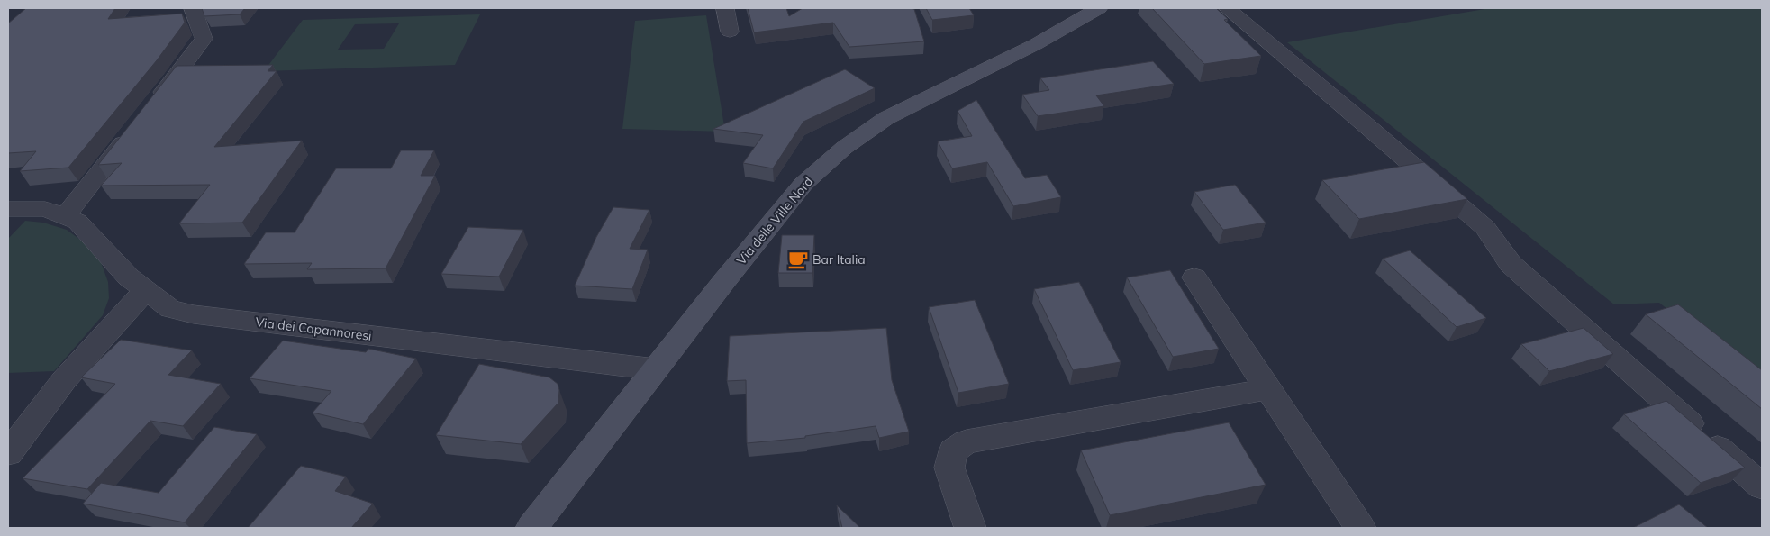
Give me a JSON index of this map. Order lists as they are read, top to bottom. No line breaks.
{"streets":{"street":["Via delle Ville Nord","Via dei Capannoresi"]},"crossings":[["Via delle Ville Nord","Via dei Capannoresi"]],"places":{"cafe":["Bar Italia"]}}
